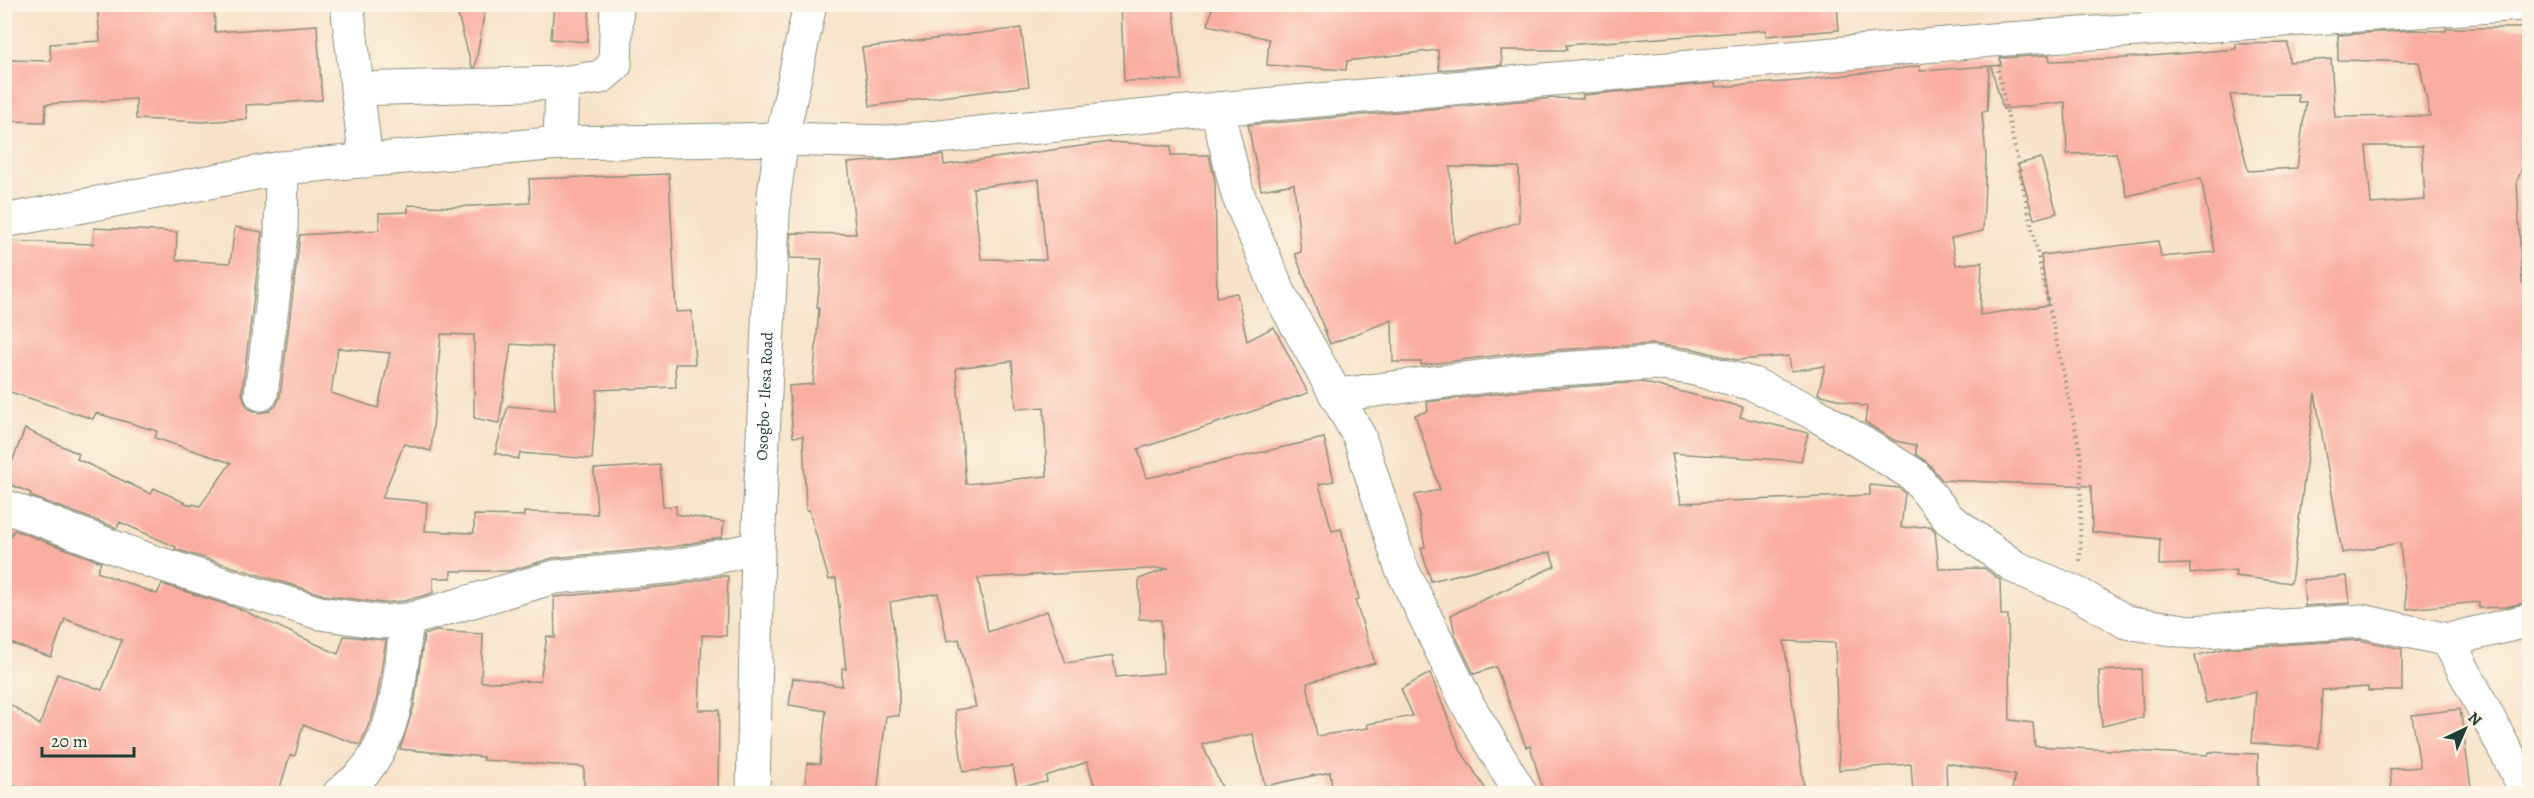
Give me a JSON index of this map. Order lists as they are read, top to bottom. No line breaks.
{"streets":{"main road":["Osogbo - Ilesa Road"]},"scale_bar":"20 m","north":"top right"}
